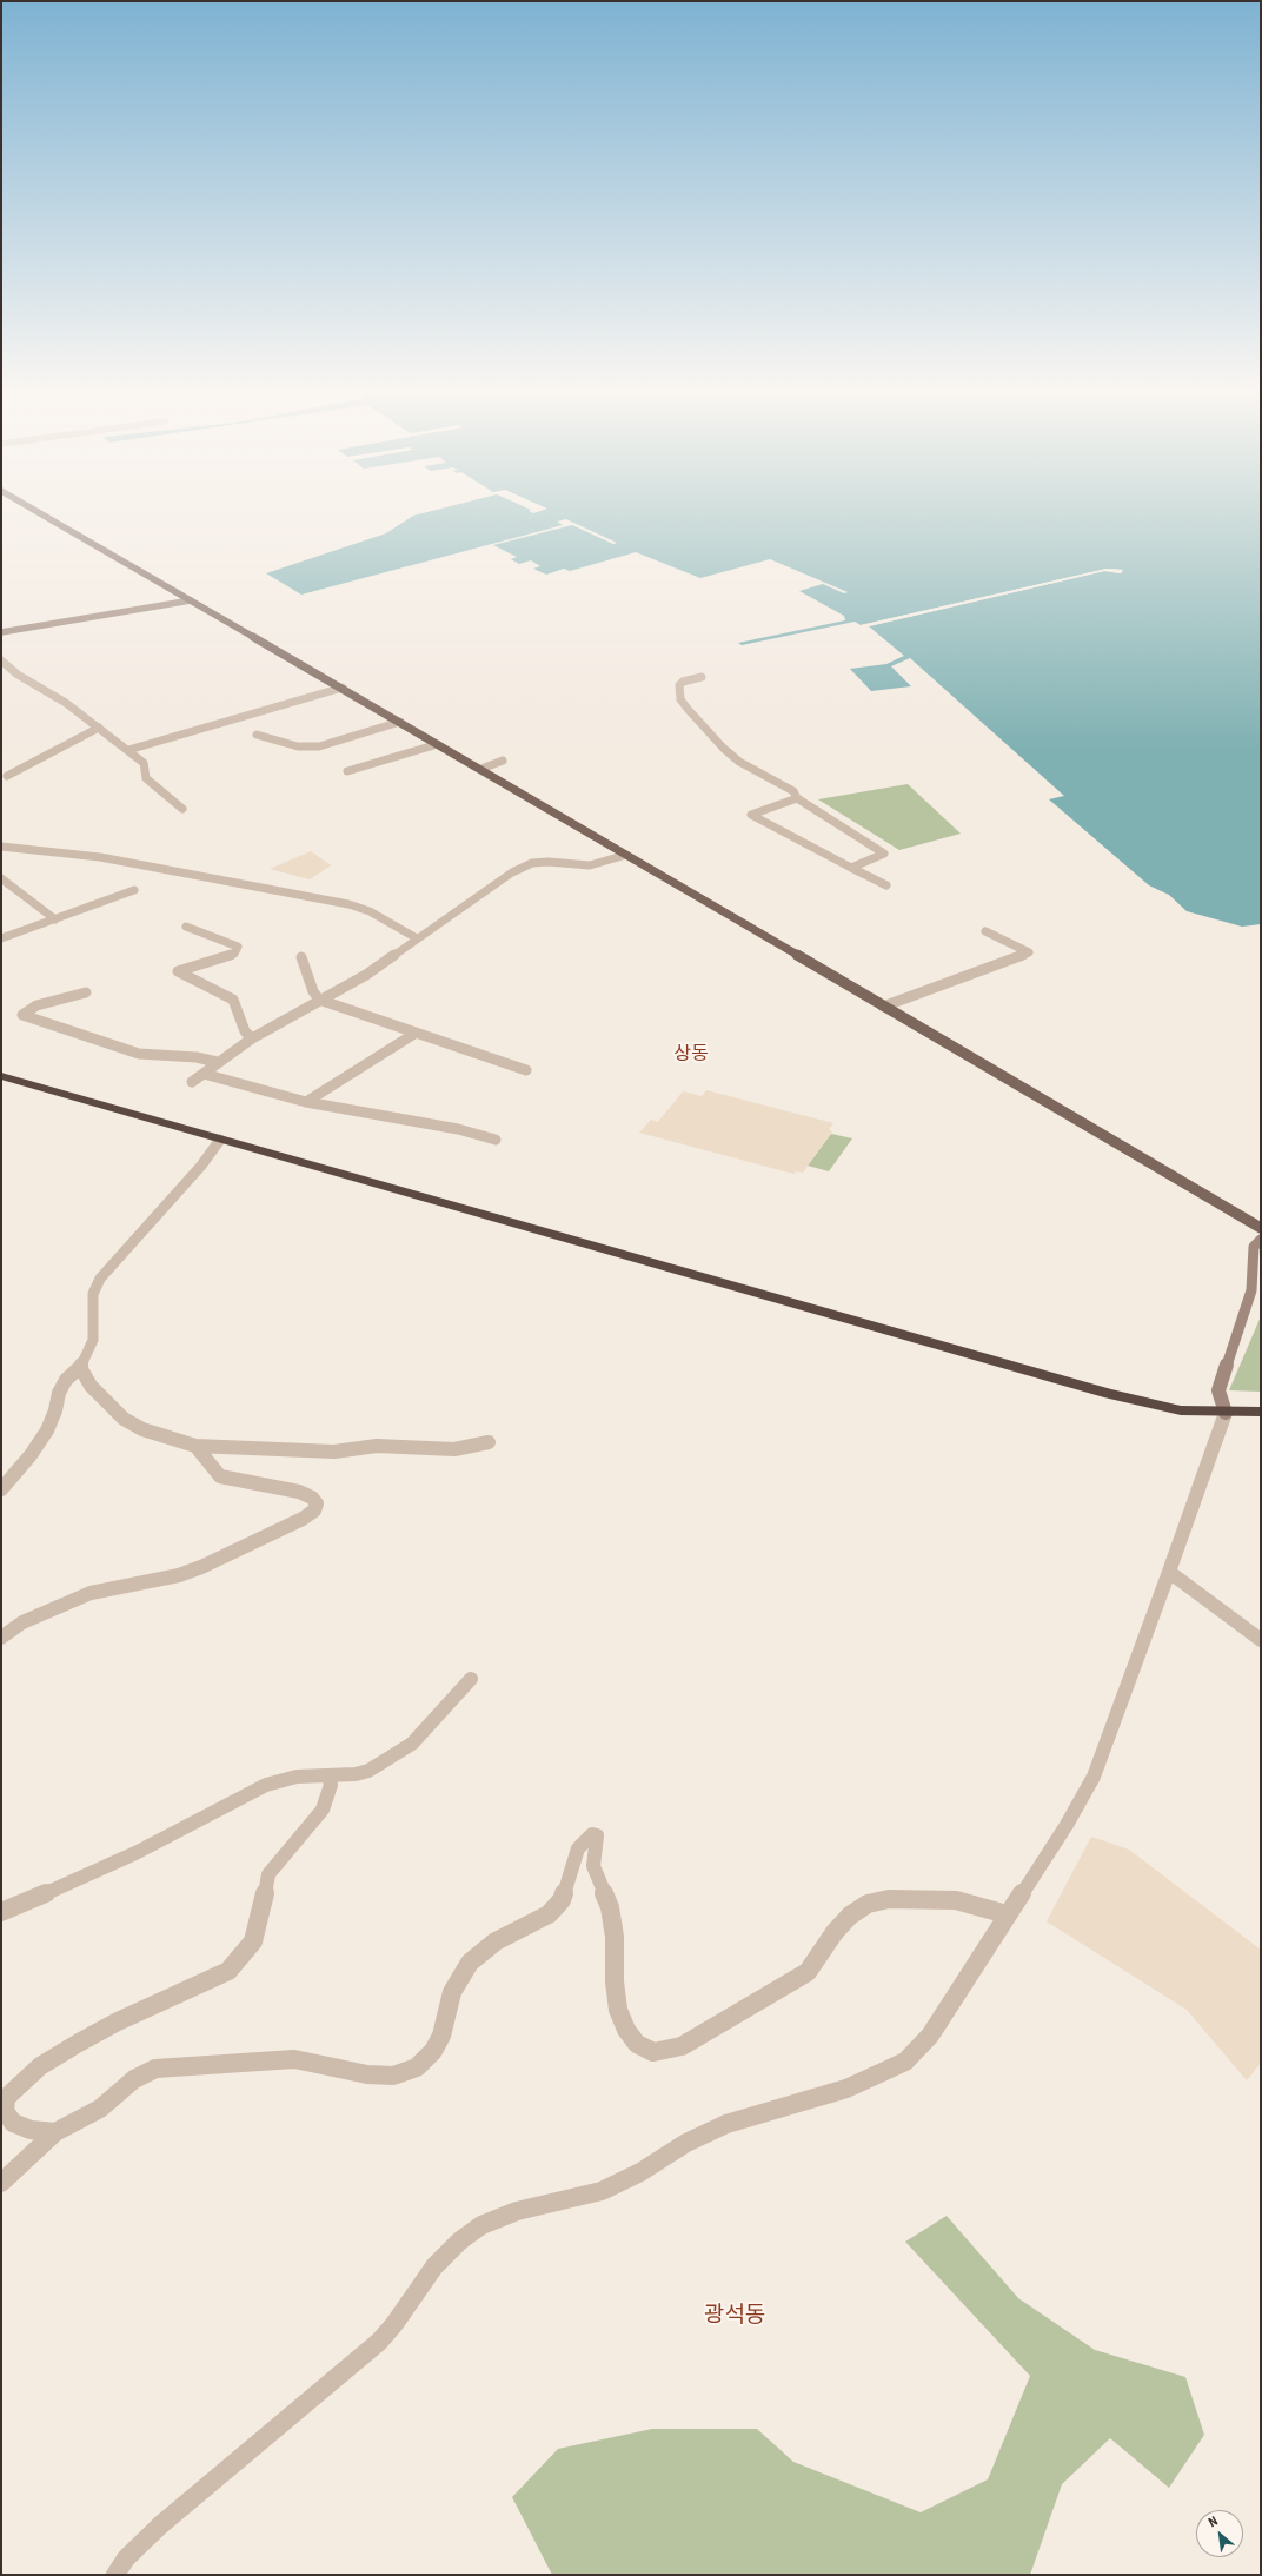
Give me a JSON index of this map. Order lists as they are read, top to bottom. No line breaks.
{"districts":["상동","광석동"],"north":"top left"}
